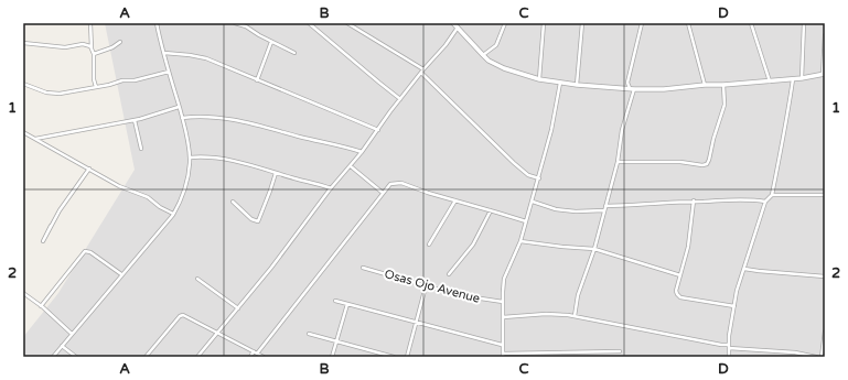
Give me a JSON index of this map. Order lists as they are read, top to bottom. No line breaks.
{"streets":{"street":["Osas Ojo Avenue"]},"grid":{"columns":["A","B","C","D"],"rows":["1","2"]}}
